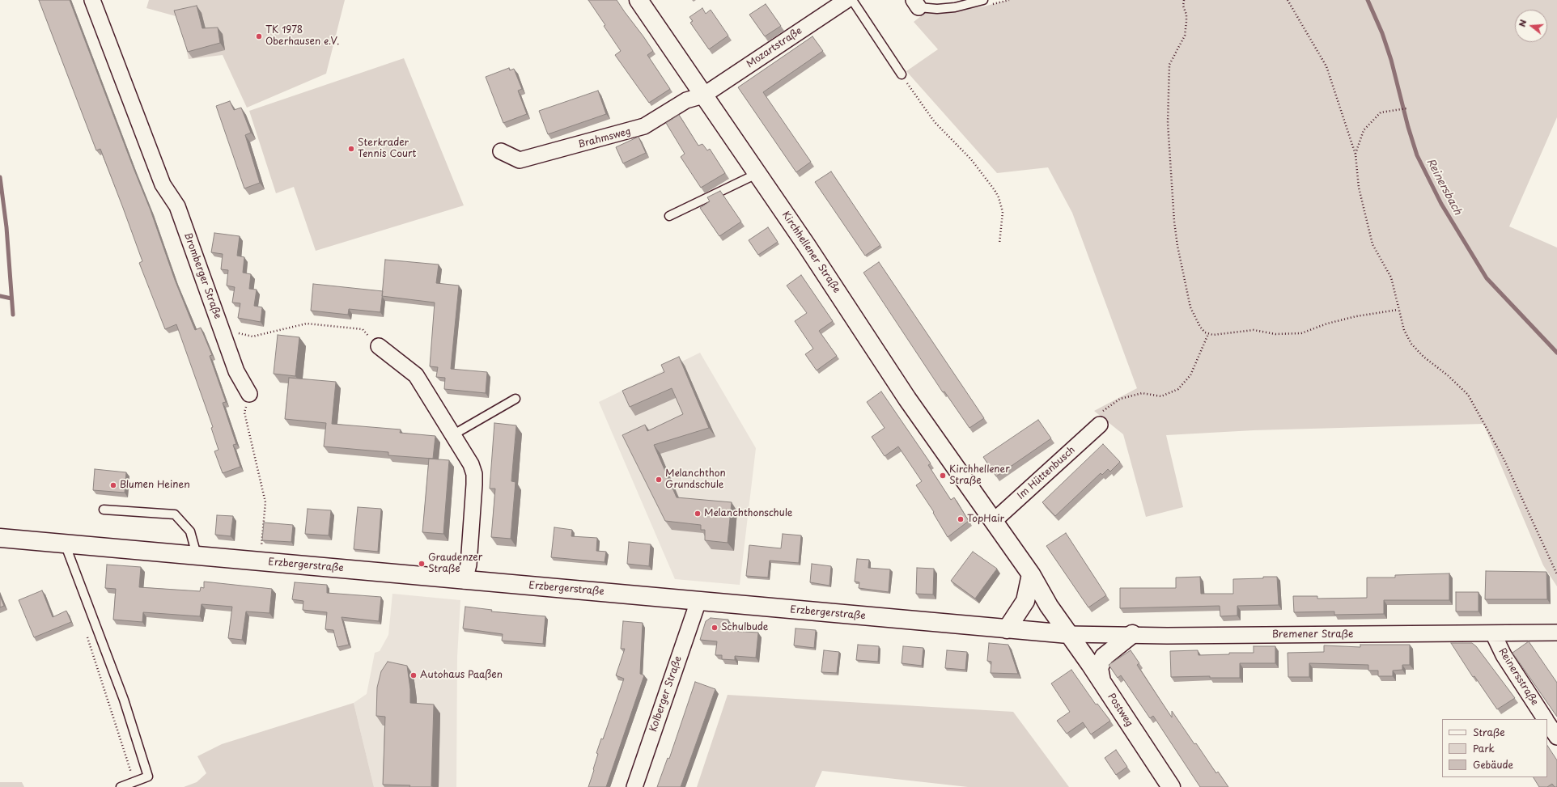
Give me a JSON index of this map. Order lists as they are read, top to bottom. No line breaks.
{"streets":{"main road":["Kirchhellener Straße","Erzbergerstraße","Postweg"],"street":["Mozartstraße","Brahmsweg","Bromberger Straße","Im Hüttenbusch","Bremener Straße","Reinersstraße","Kolberger Straße"]},"crossings":[["Mozartstraße","Brahmsweg"],["Mozartstraße","Kirchhellener Straße"],["Brahmsweg","Kirchhellener Straße"],["Kirchhellener Straße","Im Hüttenbusch"],["Kirchhellener Straße","Erzbergerstraße"],["Kirchhellener Straße","Bremener Straße"],["Kirchhellener Straße","Postweg"],["Erzbergerstraße","Bremener Straße"],["Erzbergerstraße","Kolberger Straße"],["Erzbergerstraße","Postweg"],["Bremener Straße","Reinersstraße"],["Bremener Straße","Postweg"]],"water":["Reinersbach"],"places":["TK 1978 Oberhausen e.V.","Sterkrader Tennis Court","Kirchhellener Straße","Melanchthon Grundschule","Blumen Heinen","Melanchthonschule","TopHair","Graudenzer Straße","Schulbude","Autohaus Paaßen"],"legend":["Straße","Park","Gebäude"],"north":"left"}
